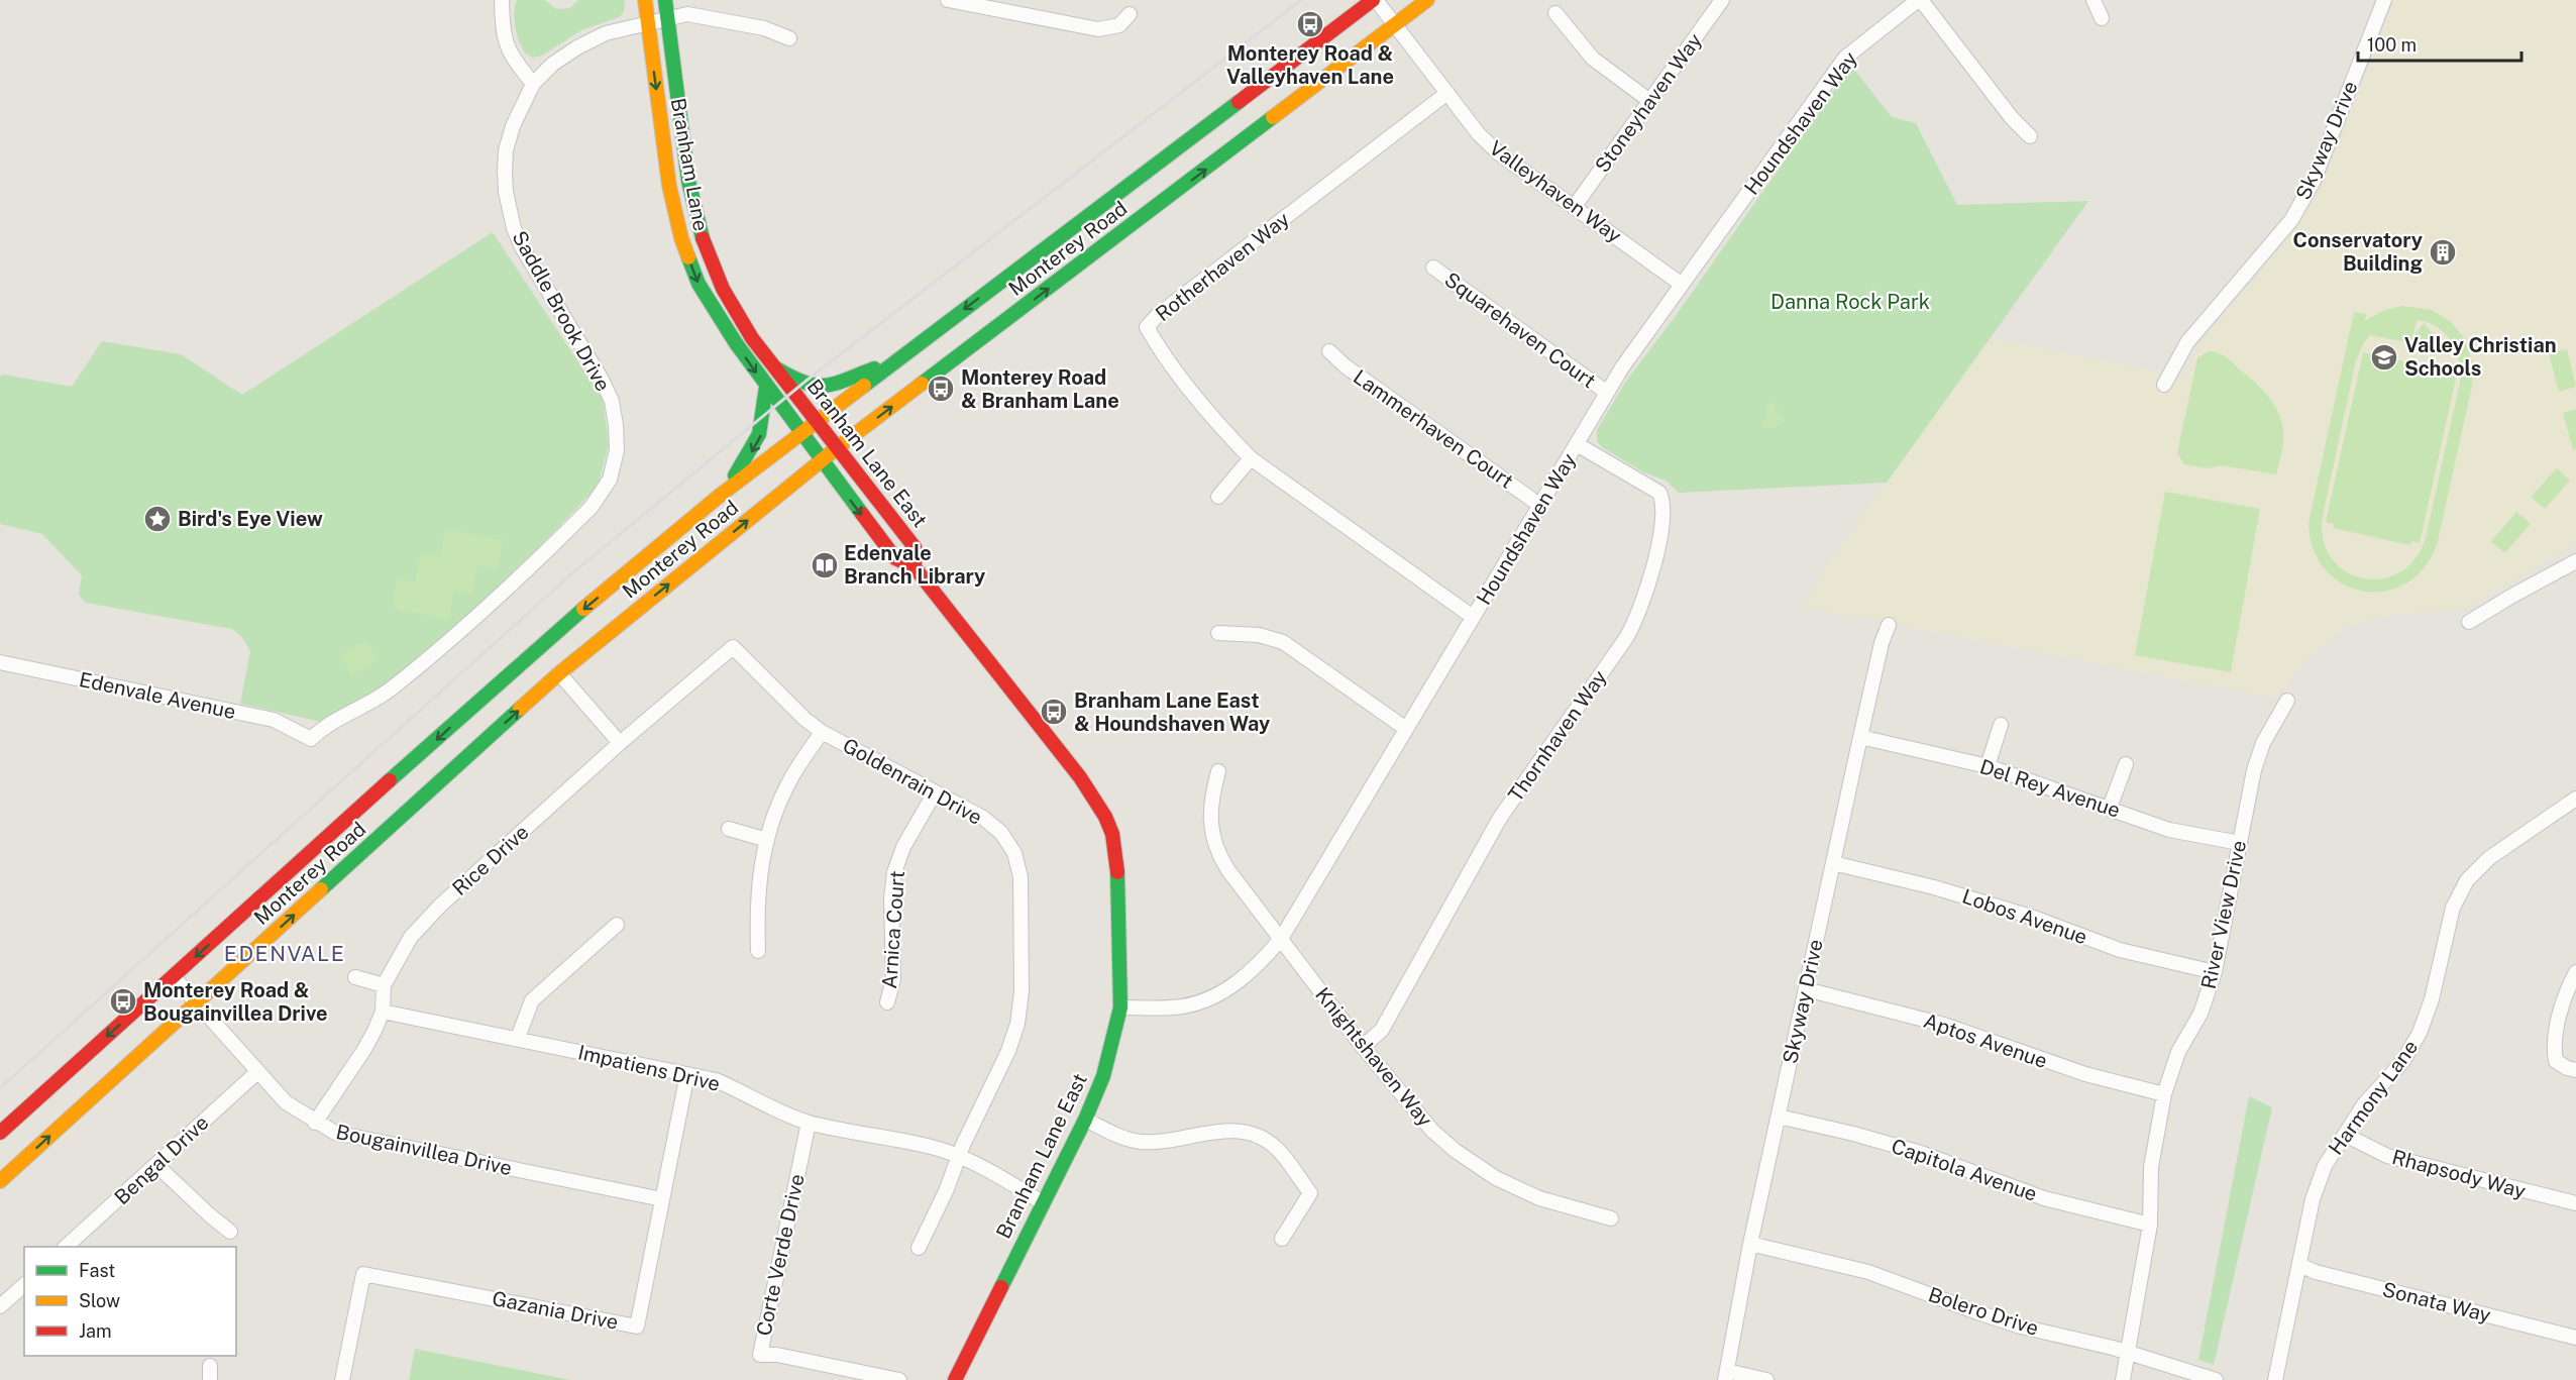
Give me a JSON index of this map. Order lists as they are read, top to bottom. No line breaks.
{"streets":{"main road":["Branham Lane","Monterey Road","Branham Lane East"],"street":["Stoneyhaven Way","Houndshaven Way","Skyway Drive","Valleyhaven Way","Rotherhaven Way","Saddle Brook Drive","Squarehaven Court","Lammerhaven Court","Edenvale Avenue","Thornhaven Way","Goldenrain Drive","Del Rey Avenue","Rice Drive","River View Drive","Lobos Avenue","Arnica Court","Aptos Avenue","Knightshaven Way","Impatiens Drive","Harmony Lane","Bougainvillea Drive","Bengal Drive","Capitola Avenue","Rhapsody Way","Corte Verde Drive","Sonata Way","Gazania Drive","Bolero Drive"]},"crossings":[["Stoneyhaven Way","Valleyhaven Way"],["Houndshaven Way","Valleyhaven Way"],["Houndshaven Way","Rotherhaven Way"],["Houndshaven Way","Squarehaven Court"],["Houndshaven Way","Lammerhaven Court"],["Houndshaven Way","Branham Lane East"],["Houndshaven Way","Thornhaven Way"],["Houndshaven Way","Knightshaven Way"],["Skyway Drive","Del Rey Avenue"],["Skyway Drive","Lobos Avenue"],["Skyway Drive","Aptos Avenue"],["Skyway Drive","Capitola Avenue"],["Skyway Drive","Bolero Drive"],["Branham Lane","Saddle Brook Drive"],["Branham Lane","Branham Lane East"],["Valleyhaven Way","Monterey Road"],["Valleyhaven Way","Rotherhaven Way"],["Monterey Road","Branham Lane East"],["Monterey Road","Bougainvillea Drive"],["Saddle Brook Drive","Edenvale Avenue"],["Branham Lane East","Impatiens Drive"],["Thornhaven Way","Knightshaven Way"],["Goldenrain Drive","Rice Drive"],["Goldenrain Drive","Arnica Court"],["Goldenrain Drive","Impatiens Drive"],["Del Rey Avenue","River View Drive"],["Rice Drive","Impatiens Drive"],["Rice Drive","Bougainvillea Drive"],["River View Drive","Lobos Avenue"],["River View Drive","Aptos Avenue"],["River View Drive","Capitola Avenue"],["River View Drive","Bolero Drive"],["Impatiens Drive","Corte Verde Drive"],["Impatiens Drive","Gazania Drive"],["Harmony Lane","Rhapsody Way"],["Harmony Lane","Sonata Way"],["Bougainvillea Drive","Bengal Drive"],["Bougainvillea Drive","Gazania Drive"]],"districts":["EDENVALE"],"parks":["Danna Rock Park"],"places":{"bus stop":["Monterey Road & Valleyhaven Lane","Monterey Road & Branham Lane","Branham Lane East & Houndshaven Way","Monterey Road & Bougainvillea Drive"],"building":["Conservatory Building"],"school or university":["Valley Christian Schools"],"place":["Bird's Eye View"],"library":["Edenvale Branch Library"]},"legend":["Fast","Slow","Jam"],"scale_bar":"100 m"}
